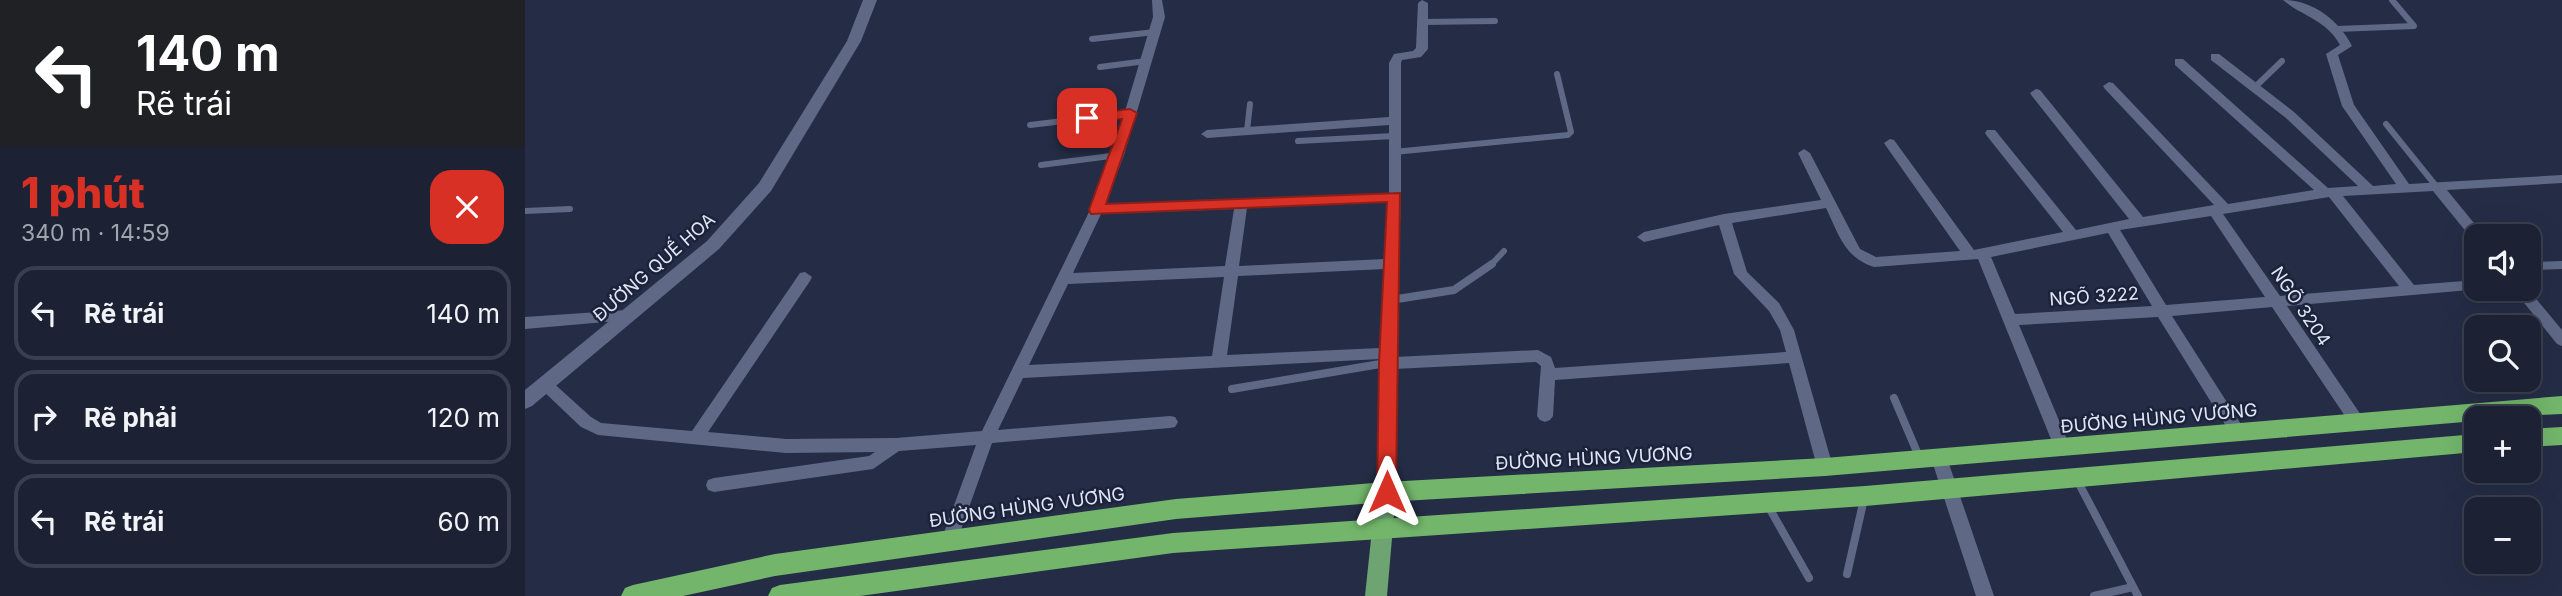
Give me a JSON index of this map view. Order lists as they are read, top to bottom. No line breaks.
{"streets":{"highway":["ĐƯỜNG HÙNG VƯƠNG"],"street":["ĐƯỜNG QUẾ HOA","NGÕ 3222","NGÕ 3204"]},"crossings":[["NGÕ 3222","ĐƯỜNG HÙNG VƯƠNG"],["NGÕ 3204","ĐƯỜNG HÙNG VƯƠNG"]],"page":{"turn":["140 m","Rẽ trái"],"heading":["1 phút","340 m · 14:59"],"map_buttons":["+","−"],"list":[{"name":"Rẽ trái","value":"140 m"},{"name":"Rẽ phải","value":"120 m"},{"name":"Rẽ trái","value":"60 m"}]}}
